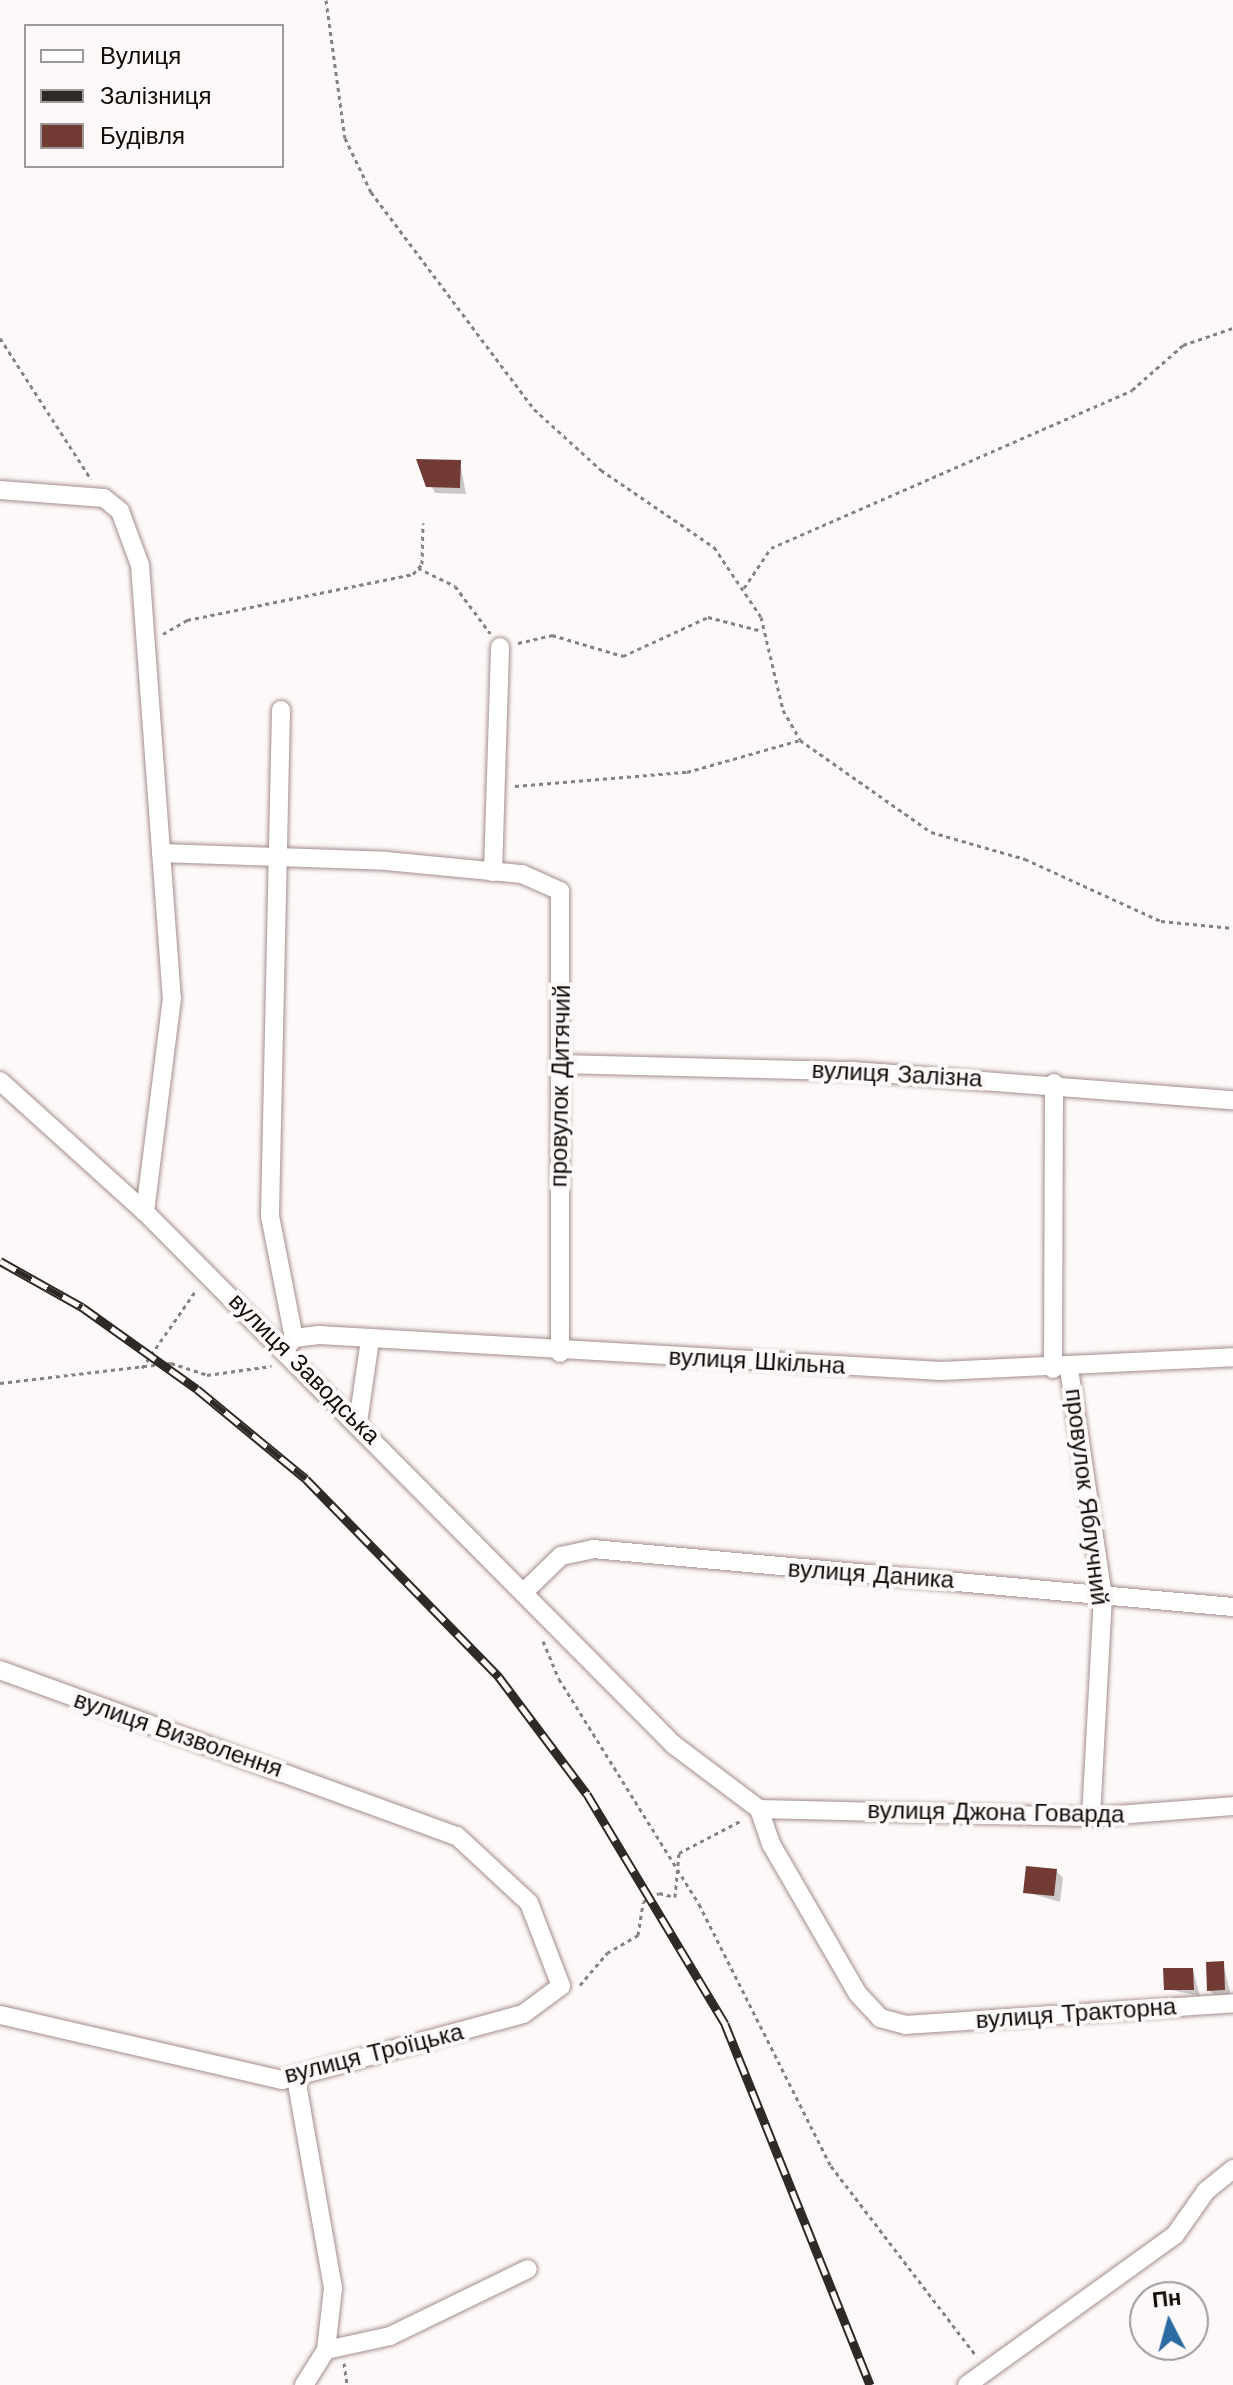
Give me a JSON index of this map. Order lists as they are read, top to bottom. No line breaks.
{"streets":{"street":["вулиця Залізна","провулок Дитячий","вулиця Шкільна","вулиця Заводська","провулок Яблучний","вулиця Даника","вулиця Визволення","вулиця Джона Говарда","вулиця Тракторна","вулиця Троїцька"]},"crossings":[["вулиця Залізна","провулок Дитячий"],["вулиця Залізна","провулок Яблучний"],["провулок Дитячий","вулиця Шкільна"],["вулиця Шкільна","вулиця Заводська"],["вулиця Шкільна","провулок Яблучний"],["вулиця Заводська","вулиця Даника"],["вулиця Заводська","вулиця Джона Говарда"],["вулиця Заводська","вулиця Тракторна"],["провулок Яблучний","вулиця Даника"],["провулок Яблучний","вулиця Джона Говарда"],["вулиця Визволення","вулиця Троїцька"],["вулиця Джона Говарда","вулиця Тракторна"]],"legend":["Вулиця","Залізниця","Будівля"],"north":"top"}
